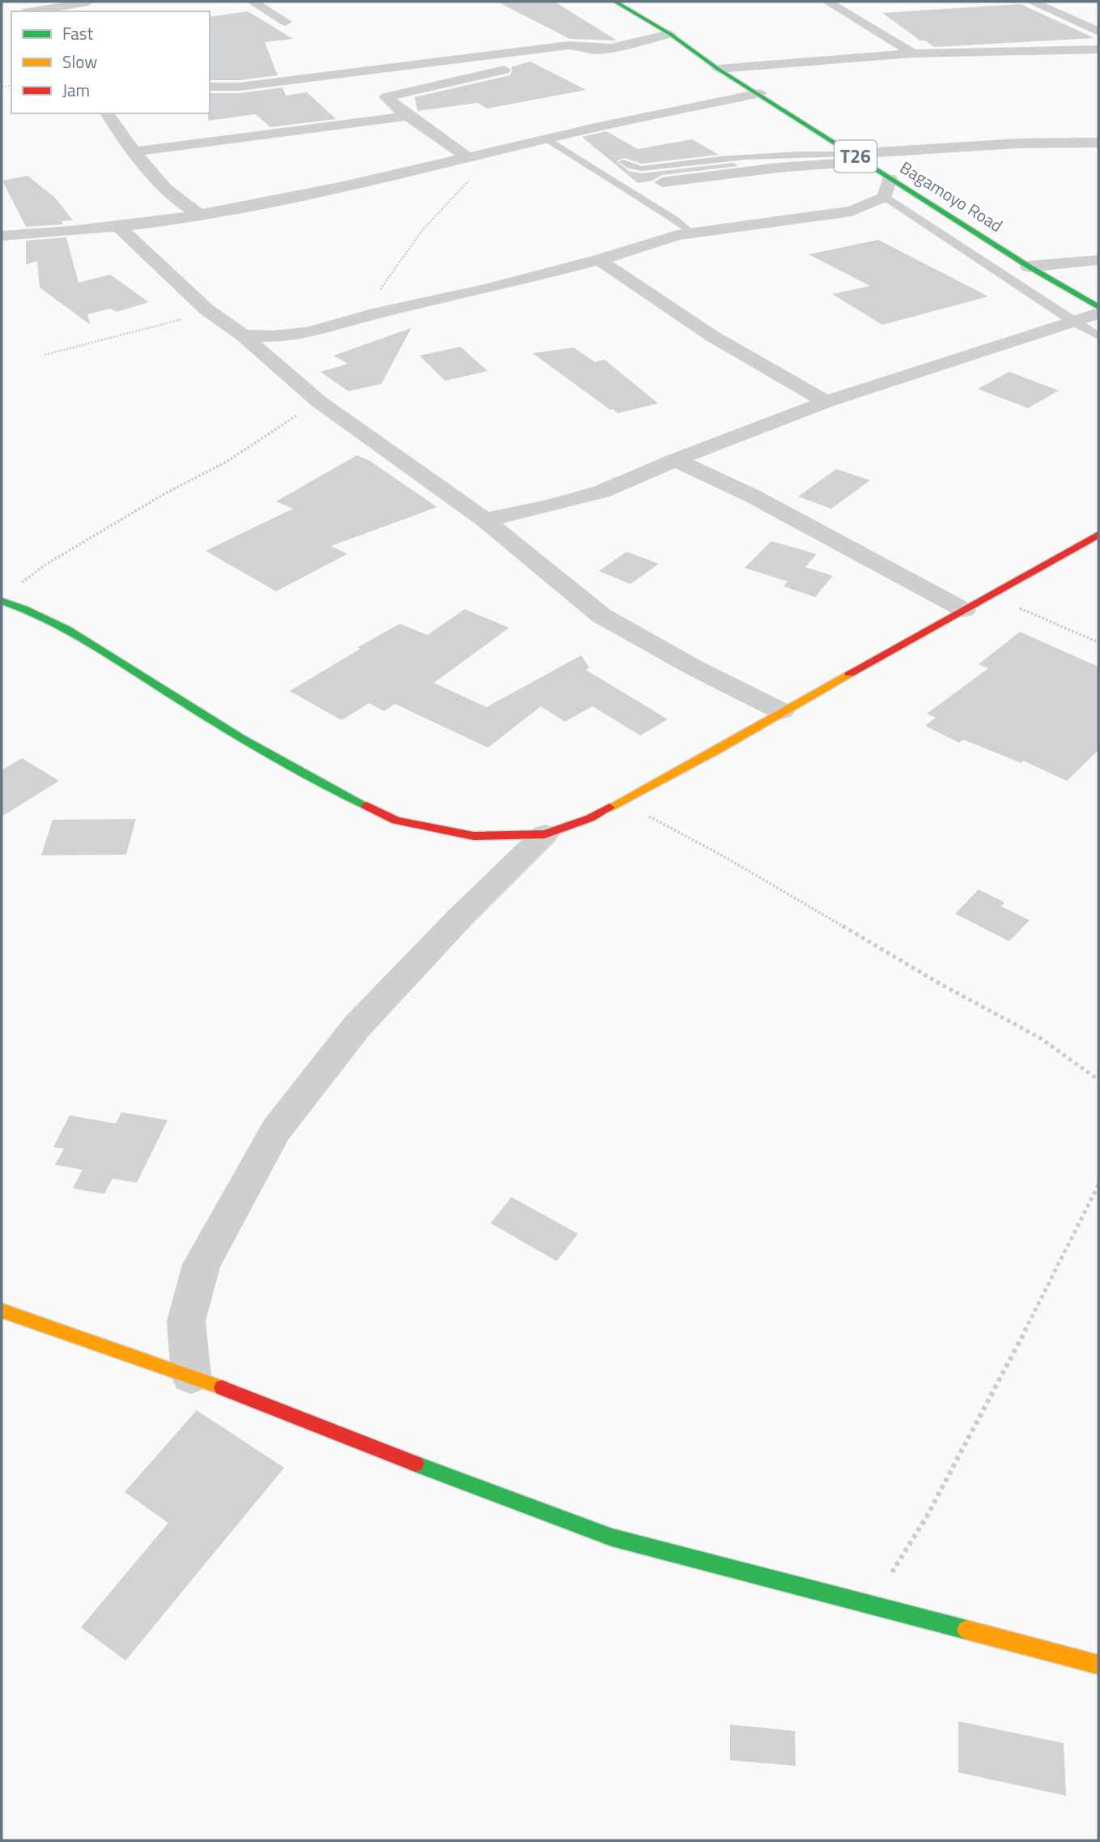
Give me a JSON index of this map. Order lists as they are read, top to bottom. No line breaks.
{"streets":{"main road":["T26","Bagamoyo Road"]},"legend":["Fast","Slow","Jam"]}
